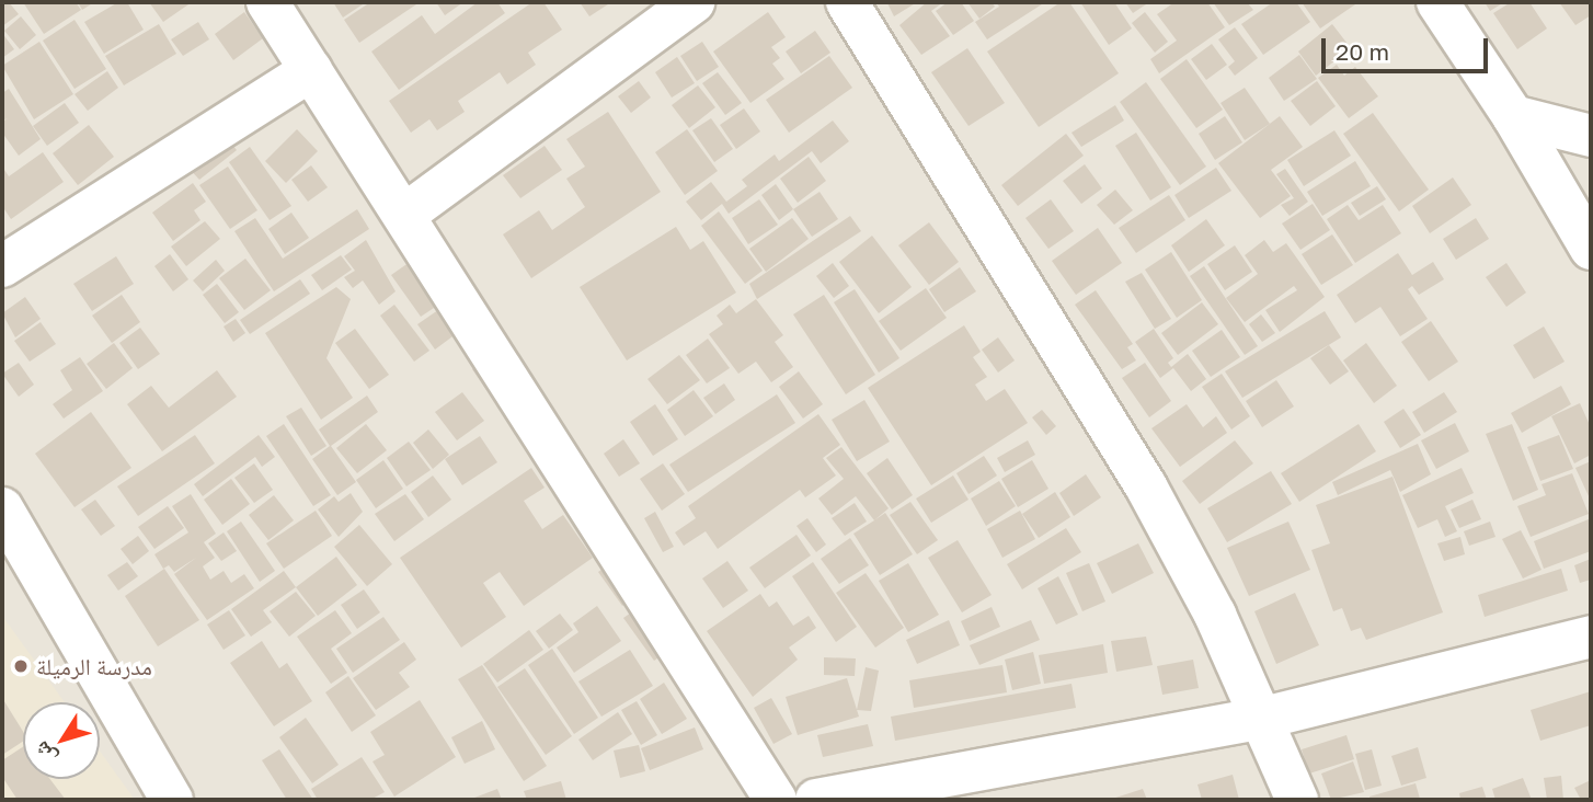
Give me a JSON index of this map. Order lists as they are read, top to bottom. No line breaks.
{"places":["مدرسة الرميلة"],"scale_bar":"20 m","north":"bottom left"}
